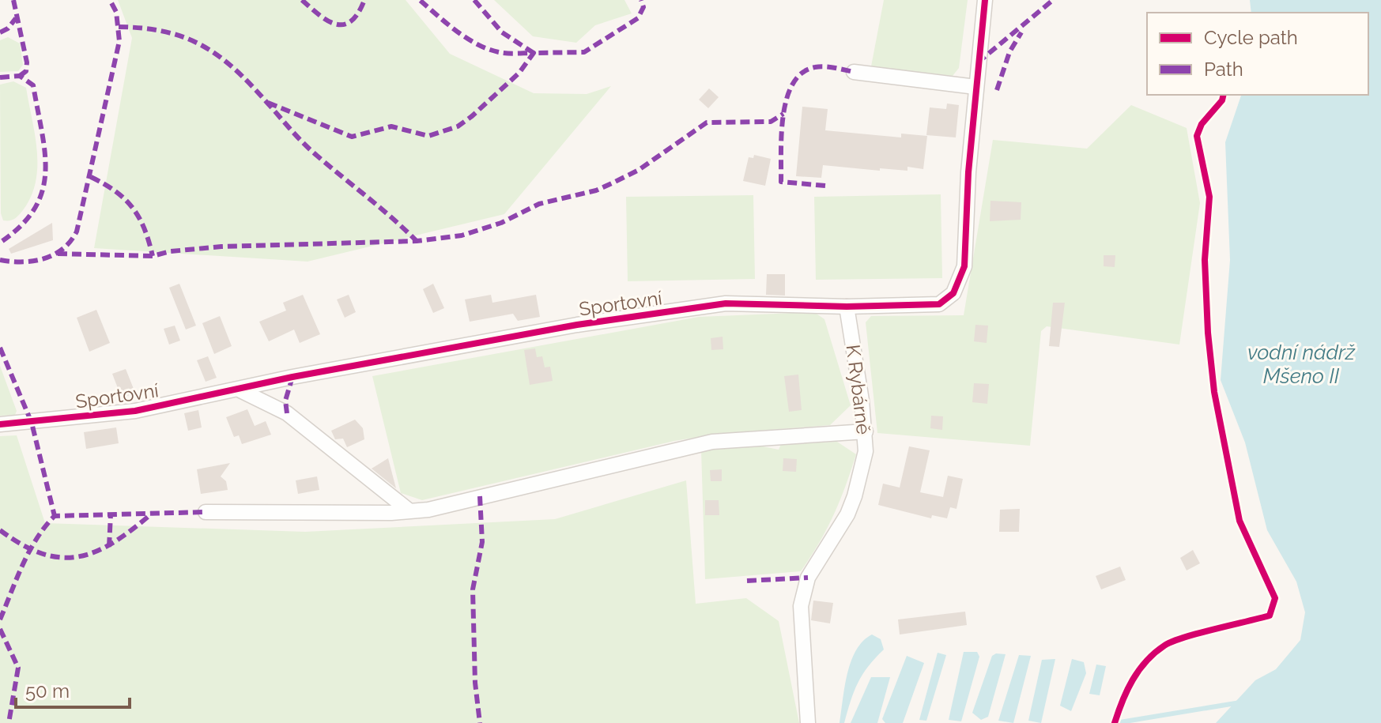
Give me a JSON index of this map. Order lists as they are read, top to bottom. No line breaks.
{"streets":{"street":["Sportovní","K Rybárně"]},"crossings":[["Sportovní","K Rybárně"]],"water":["vodní nádrž Mšeno II"],"legend":["Cycle path","Path"],"scale_bar":"50 m"}
